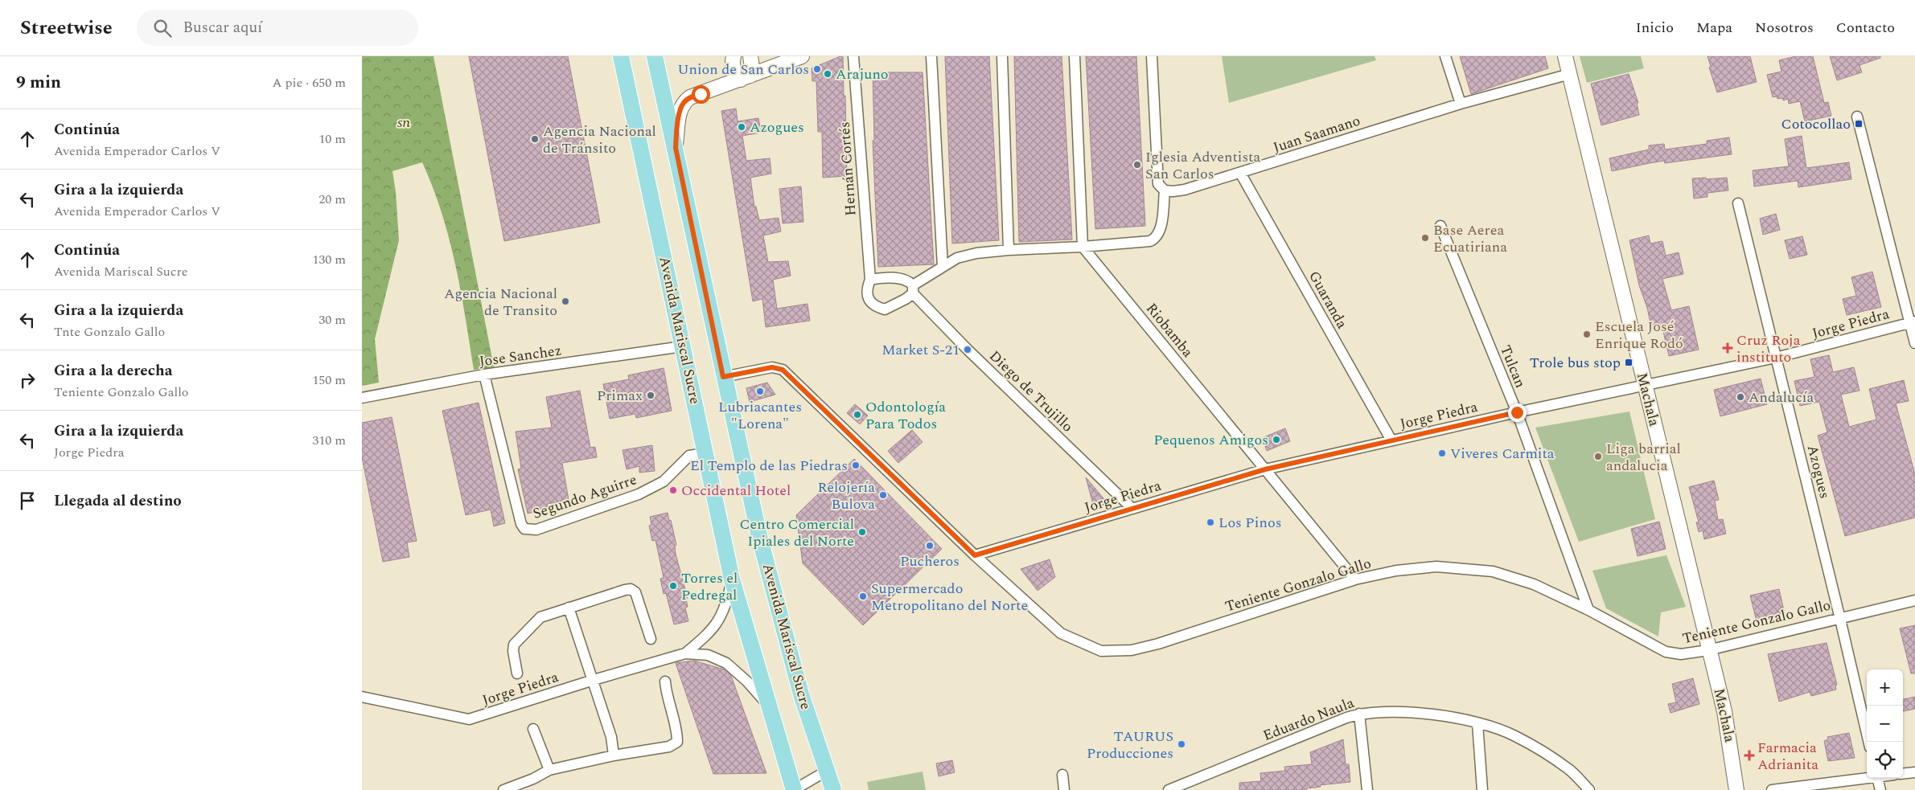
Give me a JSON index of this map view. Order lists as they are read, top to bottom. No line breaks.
{"streets":{"main road":["Avenida Mariscal Sucre","Machala"],"street":["Juan Saamano","Hernán Cortés","Guaranda","Jorge Piedra","Riobamba","Jose Sanchez","Tulcan","Diego de Trujillo","Azogues","Segundo Aguirre","Teniente Gonzalo Gallo","Eduardo Naula"]},"crossings":[["Juan Saamano","Guaranda"],["Juan Saamano","Machala"],["Hernán Cortés","Diego de Trujillo"],["Guaranda","Jorge Piedra"],["Jorge Piedra","Avenida Mariscal Sucre"],["Jorge Piedra","Riobamba"],["Jorge Piedra","Tulcan"],["Jorge Piedra","Diego de Trujillo"],["Jorge Piedra","Machala"],["Jorge Piedra","Azogues"],["Jorge Piedra","Teniente Gonzalo Gallo"],["Avenida Mariscal Sucre","Jose Sanchez"],["Avenida Mariscal Sucre","Segundo Aguirre"],["Avenida Mariscal Sucre","Teniente Gonzalo Gallo"],["Riobamba","Teniente Gonzalo Gallo"],["Jose Sanchez","Segundo Aguirre"],["Tulcan","Teniente Gonzalo Gallo"],["Machala","Teniente Gonzalo Gallo"],["Azogues","Teniente Gonzalo Gallo"]],"parks":["sn"],"places":{"other":["Union de San Carlos","Arajuno","Azogues","Agencia Nacional de Tránsito","Iglesia Adventista San Carlos","Base Aerea Ecuatiriana","Agencia Nacional de Transito","Escuela José Enrique Rodó","Market S-21","Lubriacantes \"Lorena\"","Primax","Andalucía","Odontología Para Todos","Pequenos Amigos","Viveres Carmita","Liga barrial andalucia","El Templo de las Piedras","Occidental Hotel","Relojería Bulova","Los Pinos","Centro Comercial Ipiales del Norte","Pucheros","Torres el Pedregal","Supermercado Metropolitano del Norte","TAURUS Producciones"],"transit":["Cotocollao","Trole bus stop"],"health":["Cruz Roja instituto","Farmacia Adrianita"]},"page":{"header":"Streetwise","search":"Buscar aquí","nav":["Inicio","Mapa","Nosotros","Contacto"],"heading":["9 min","A pie · 650 m"],"list":[["Continúa","Avenida Emperador Carlos V","10 m"],["Gira a la izquierda","Avenida Emperador Carlos V","20 m"],["Continúa","Avenida Mariscal Sucre","130 m"],["Gira a la izquierda","Tnte Gonzalo Gallo","30 m"],["Gira a la derecha","Teniente Gonzalo Gallo","150 m"],["Gira a la izquierda","Jorge Piedra","310 m"],"Llegada al destino"],"map_buttons":["+","−"]}}
